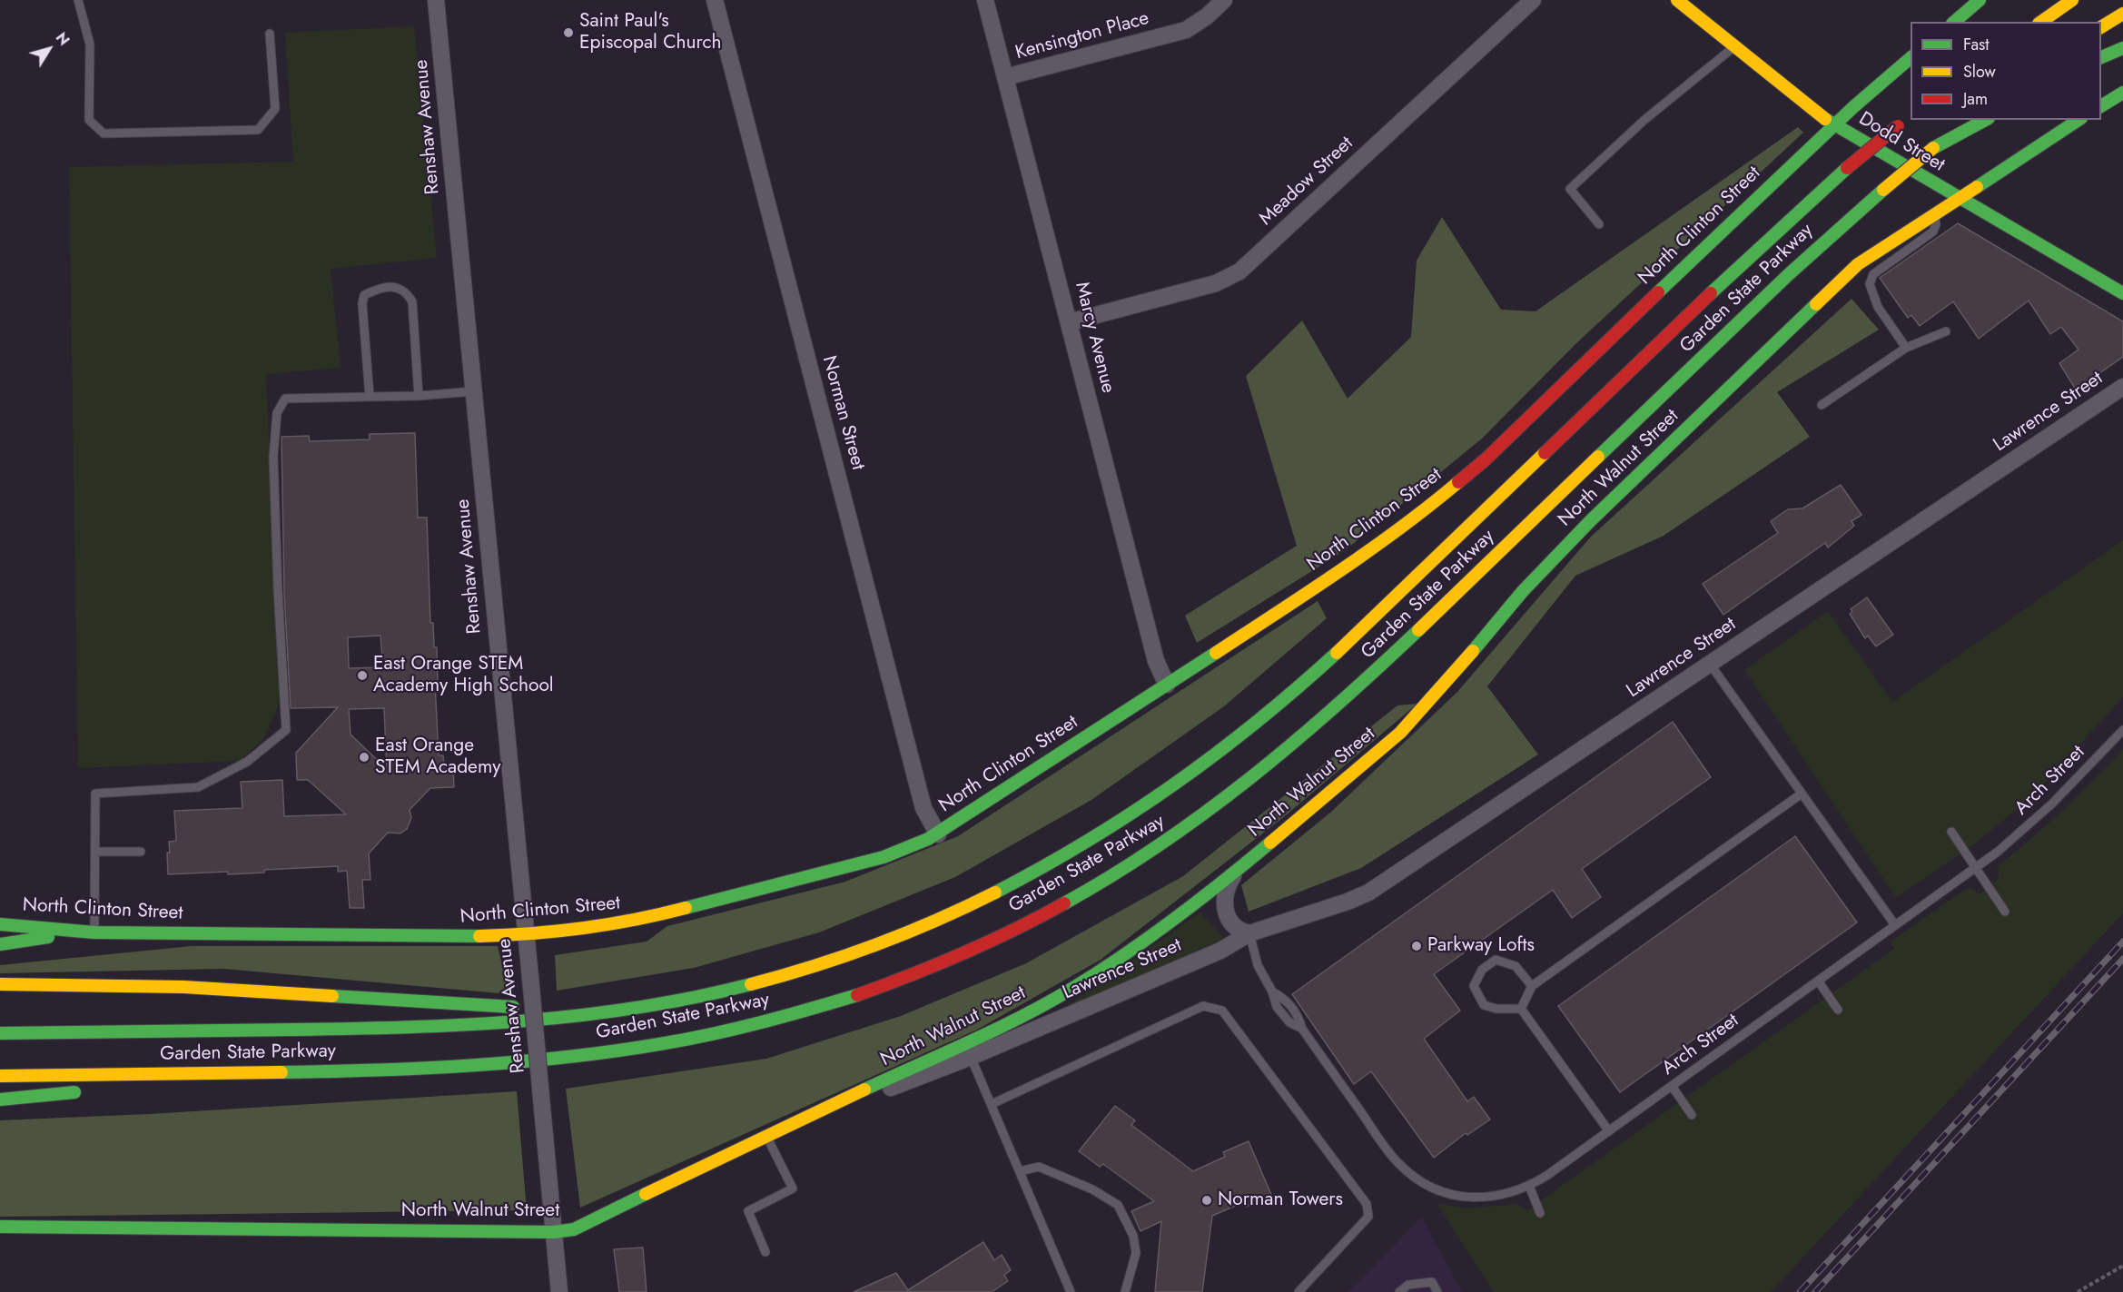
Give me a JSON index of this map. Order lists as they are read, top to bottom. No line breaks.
{"streets":{"main road":["Dodd Street","North Clinton Street","Garden State Parkway","North Walnut Street"],"street":["Kensington Place","Renshaw Avenue","Meadow Street","Marcy Avenue","Lawrence Street","Norman Street"],"lane":["Arch Street"]},"crossings":[["Kensington Place","Marcy Avenue"],["Renshaw Avenue","North Clinton Street"],["Renshaw Avenue","North Walnut Street"],["Dodd Street","North Clinton Street"],["Dodd Street","North Walnut Street"],["Meadow Street","Marcy Avenue"],["North Clinton Street","Marcy Avenue"],["North Clinton Street","Norman Street"],["Lawrence Street","North Walnut Street"],["Lawrence Street","Arch Street"]],"places":["Saint Paul's Episcopal Church","East Orange STEM Academy High School","East Orange STEM Academy","Parkway Lofts","Norman Towers"],"legend":["Fast","Slow","Jam"],"north":"top right"}
